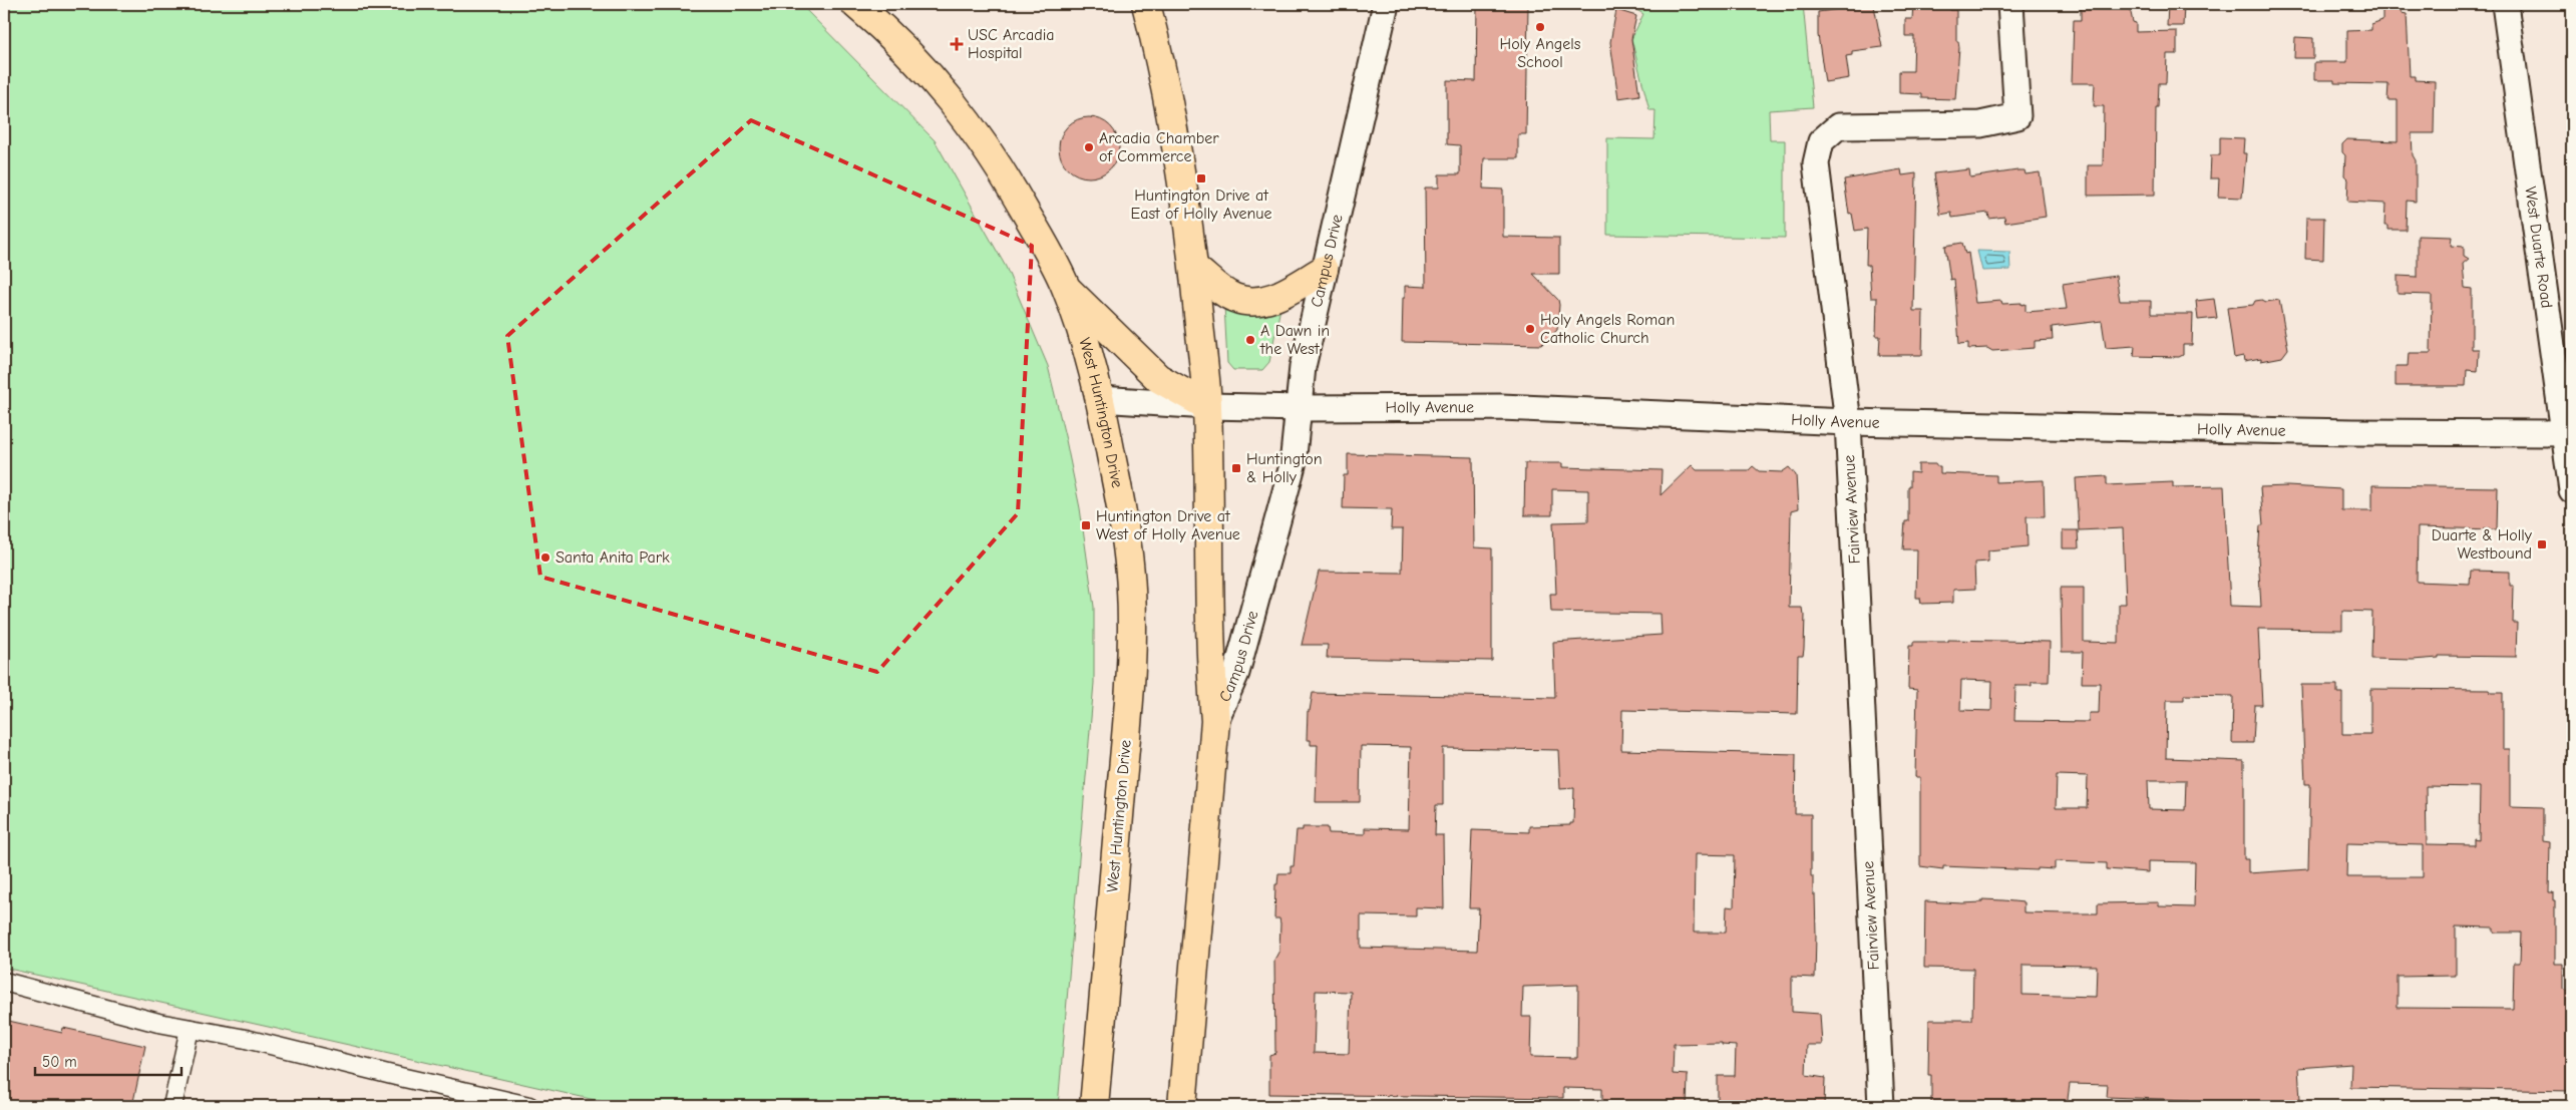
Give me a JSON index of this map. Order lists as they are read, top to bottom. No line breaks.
{"streets":{"main road":["West Huntington Drive"],"street":["West Duarte Road","Campus Drive","Holly Avenue","Fairview Avenue"]},"crossings":[["West Duarte Road","Holly Avenue"],["Campus Drive","Holly Avenue"],["Holly Avenue","West Huntington Drive"],["Holly Avenue","Fairview Avenue"]],"places":{"other":["Holy Angels School","Arcadia Chamber of Commerce","Holy Angels Roman Catholic Church","A Dawn in the West","Santa Anita Park"],"health":["USC Arcadia Hospital"],"transit":["Huntington Drive at East of Holly Avenue","Huntington & Holly","Huntington Drive at West of Holly Avenue","Duarte & Holly Westbound"]},"scale_bar":"50 m"}
